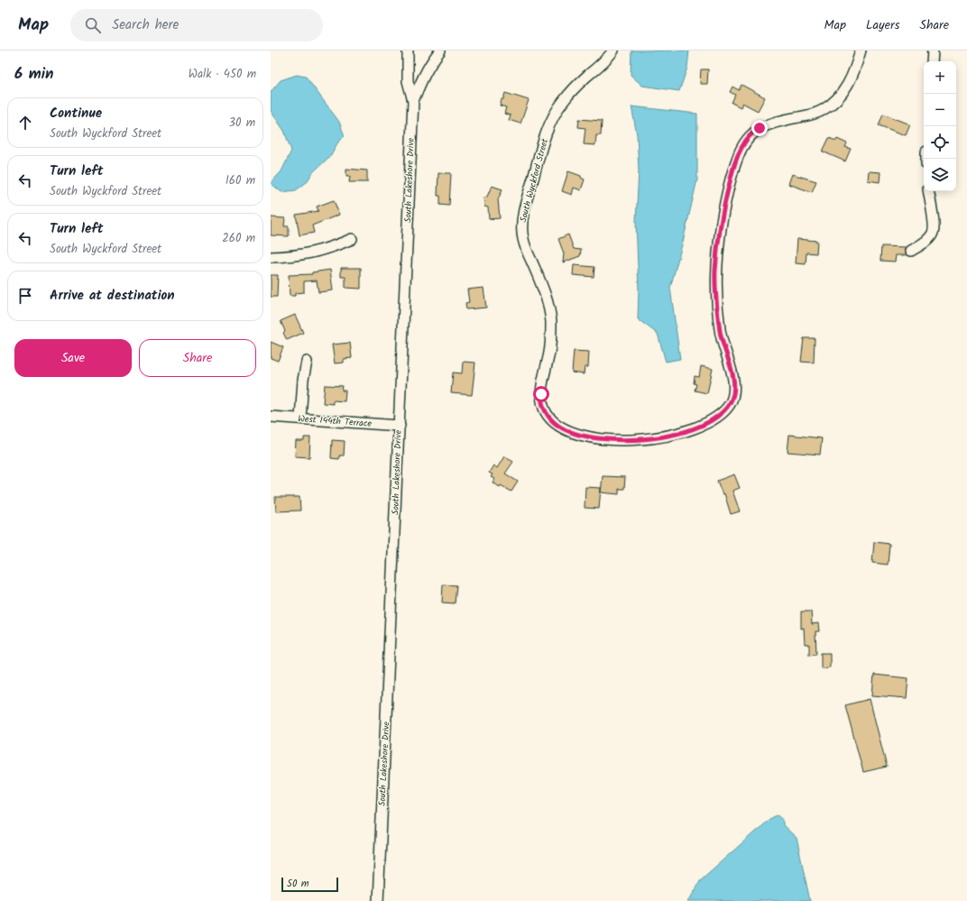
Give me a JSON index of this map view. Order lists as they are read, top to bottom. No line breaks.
{"streets":{"street":["South Lakeshore Drive","South Wyckford Street","West 144th Terrace"]},"crossings":[["South Lakeshore Drive","West 144th Terrace"]],"scale_bar":"50 m","page":{"header":"Map","search":"Search here","nav":["Map","Layers","Share"],"heading":["6 min","Walk · 450 m"],"map_buttons":["+","−"],"list":[["Continue","South Wyckford Street","30 m"],["Turn left","South Wyckford Street","160 m"],["Turn left","South Wyckford Street","260 m"],"Arrive at destination"],"buttons":["Save","Share"],"scale":"50 m"}}
